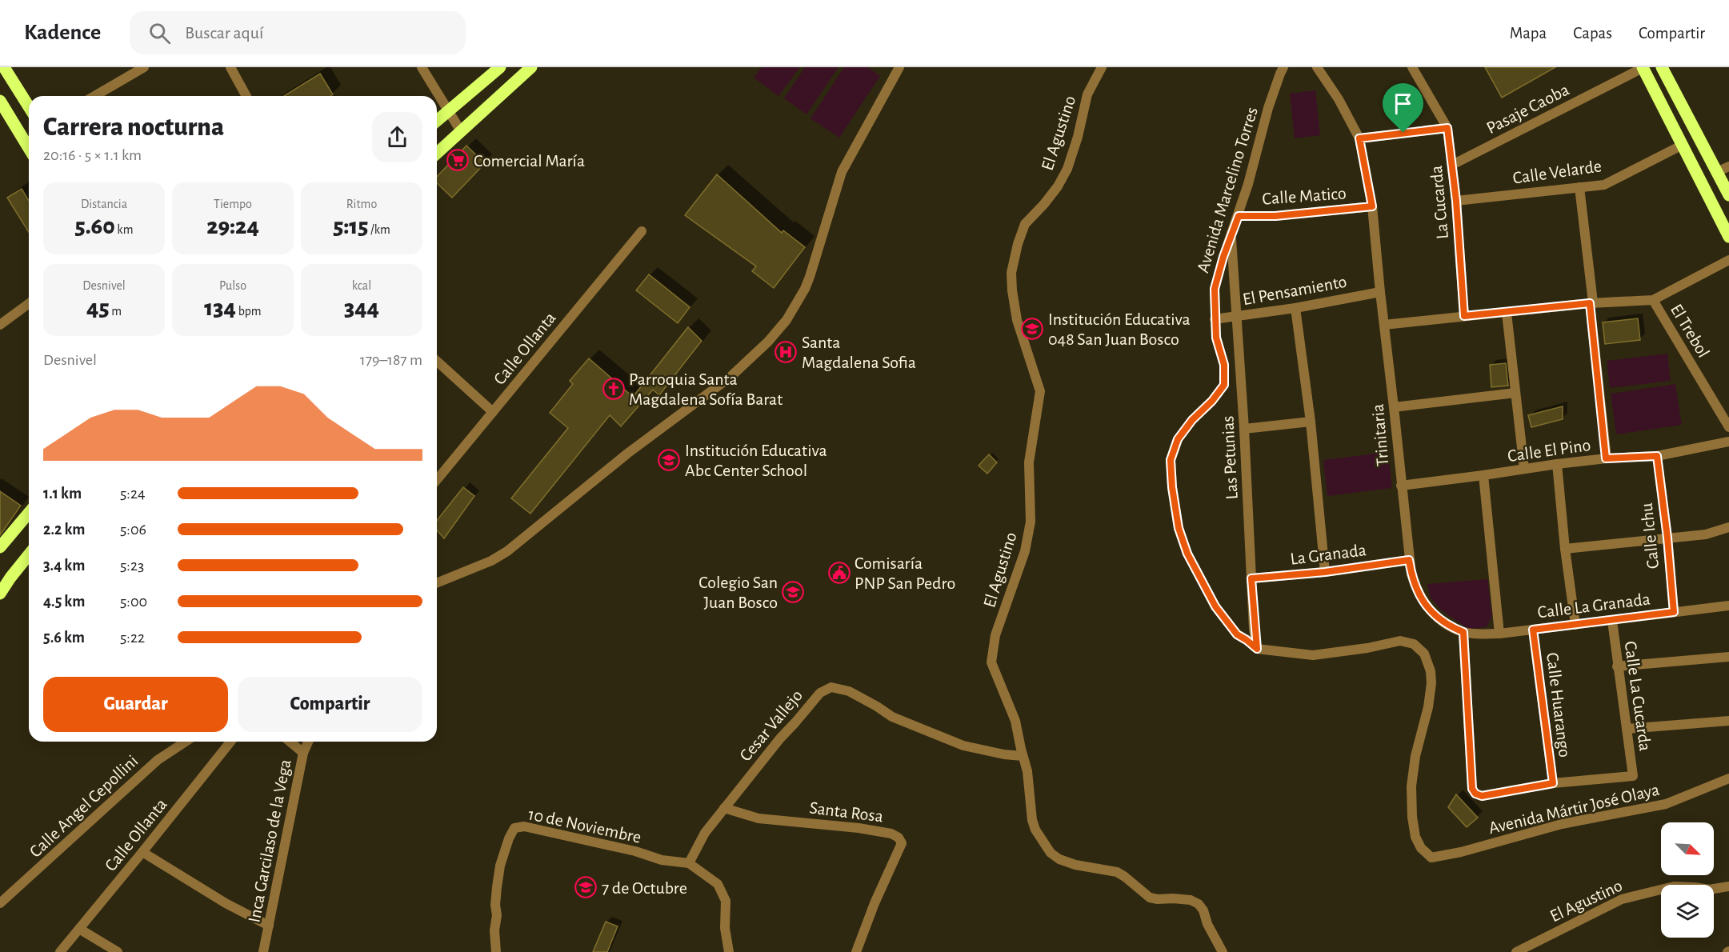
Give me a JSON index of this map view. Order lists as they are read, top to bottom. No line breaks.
{"streets":{"street":["Pasaje Caoba","El Agustino","Calle Velarde","Avenida Marcelino Torres","Calle Matico","La Cucarda","El Pensamiento","El Trebol","Calle Ollanta","Trinitaria","Calle El Pino","Las Petunias","Calle Ichu","La Granada","Calle La Granada","Calle La Cucarda","Calle Huarango","Cesar Vallejo","Calle Angel Cepollini","Avenida Mártir José Olaya","Santa Rosa","10 de Noviembre","Inca Garcilaso de la Vega"]},"crossings":[["Pasaje Caoba","La Cucarda"],["El Agustino","Cesar Vallejo"],["Calle Velarde","La Cucarda"],["Avenida Marcelino Torres","Calle Matico"],["Avenida Marcelino Torres","El Pensamiento"],["Avenida Marcelino Torres","Las Petunias"],["Avenida Marcelino Torres","Avenida Mártir José Olaya"],["Calle Matico","Trinitaria"],["El Pensamiento","Trinitaria"],["El Pensamiento","Las Petunias"],["Trinitaria","Calle El Pino"],["Trinitaria","La Granada"],["Trinitaria","Calle La Granada"],["Calle El Pino","Calle Ichu"],["Las Petunias","La Granada"],["Calle Ichu","Calle La Granada"],["Calle La Granada","Calle La Cucarda"],["Calle La Granada","Calle Huarango"],["Calle La Cucarda","Calle Huarango"],["Cesar Vallejo","Santa Rosa"],["Cesar Vallejo","10 de Noviembre"]],"places":{"supermarket":["Comercial María"],"school or university":["Institución Educativa 048 San Juan Bosco","Institución Educativa Abc Center School","Colegio San Juan Bosco","7 de Octubre"],"hospital":["Santa Magdalena Sofia"],"church":["Parroquia Santa Magdalena Sofía Barat"],"public building":["Comisaría PNP San Pedro"]},"north":"bottom right","page":{"header":"Kadence","search":"Buscar aquí","nav":["Mapa","Capas","Compartir"],"heading":["Carrera nocturna","20:16 · 5 × 1.1 km"],"stats":[["Distancia","5.60 km"],["Tiempo","29:24"],["Ritmo","5:15 /km"],["Desnivel","45 m"],["Pulso","134 bpm"],["kcal","344"]],"chart":["Desnivel","179–187 m"],"list":[{"name":"1.1 km","note":"5:24"},{"name":"2.2 km","note":"5:06"},{"name":"3.4 km","note":"5:23"},{"name":"4.5 km","note":"5:00"},{"name":"5.6 km","note":"5:22"}],"buttons":["Guardar","Compartir"]}}
